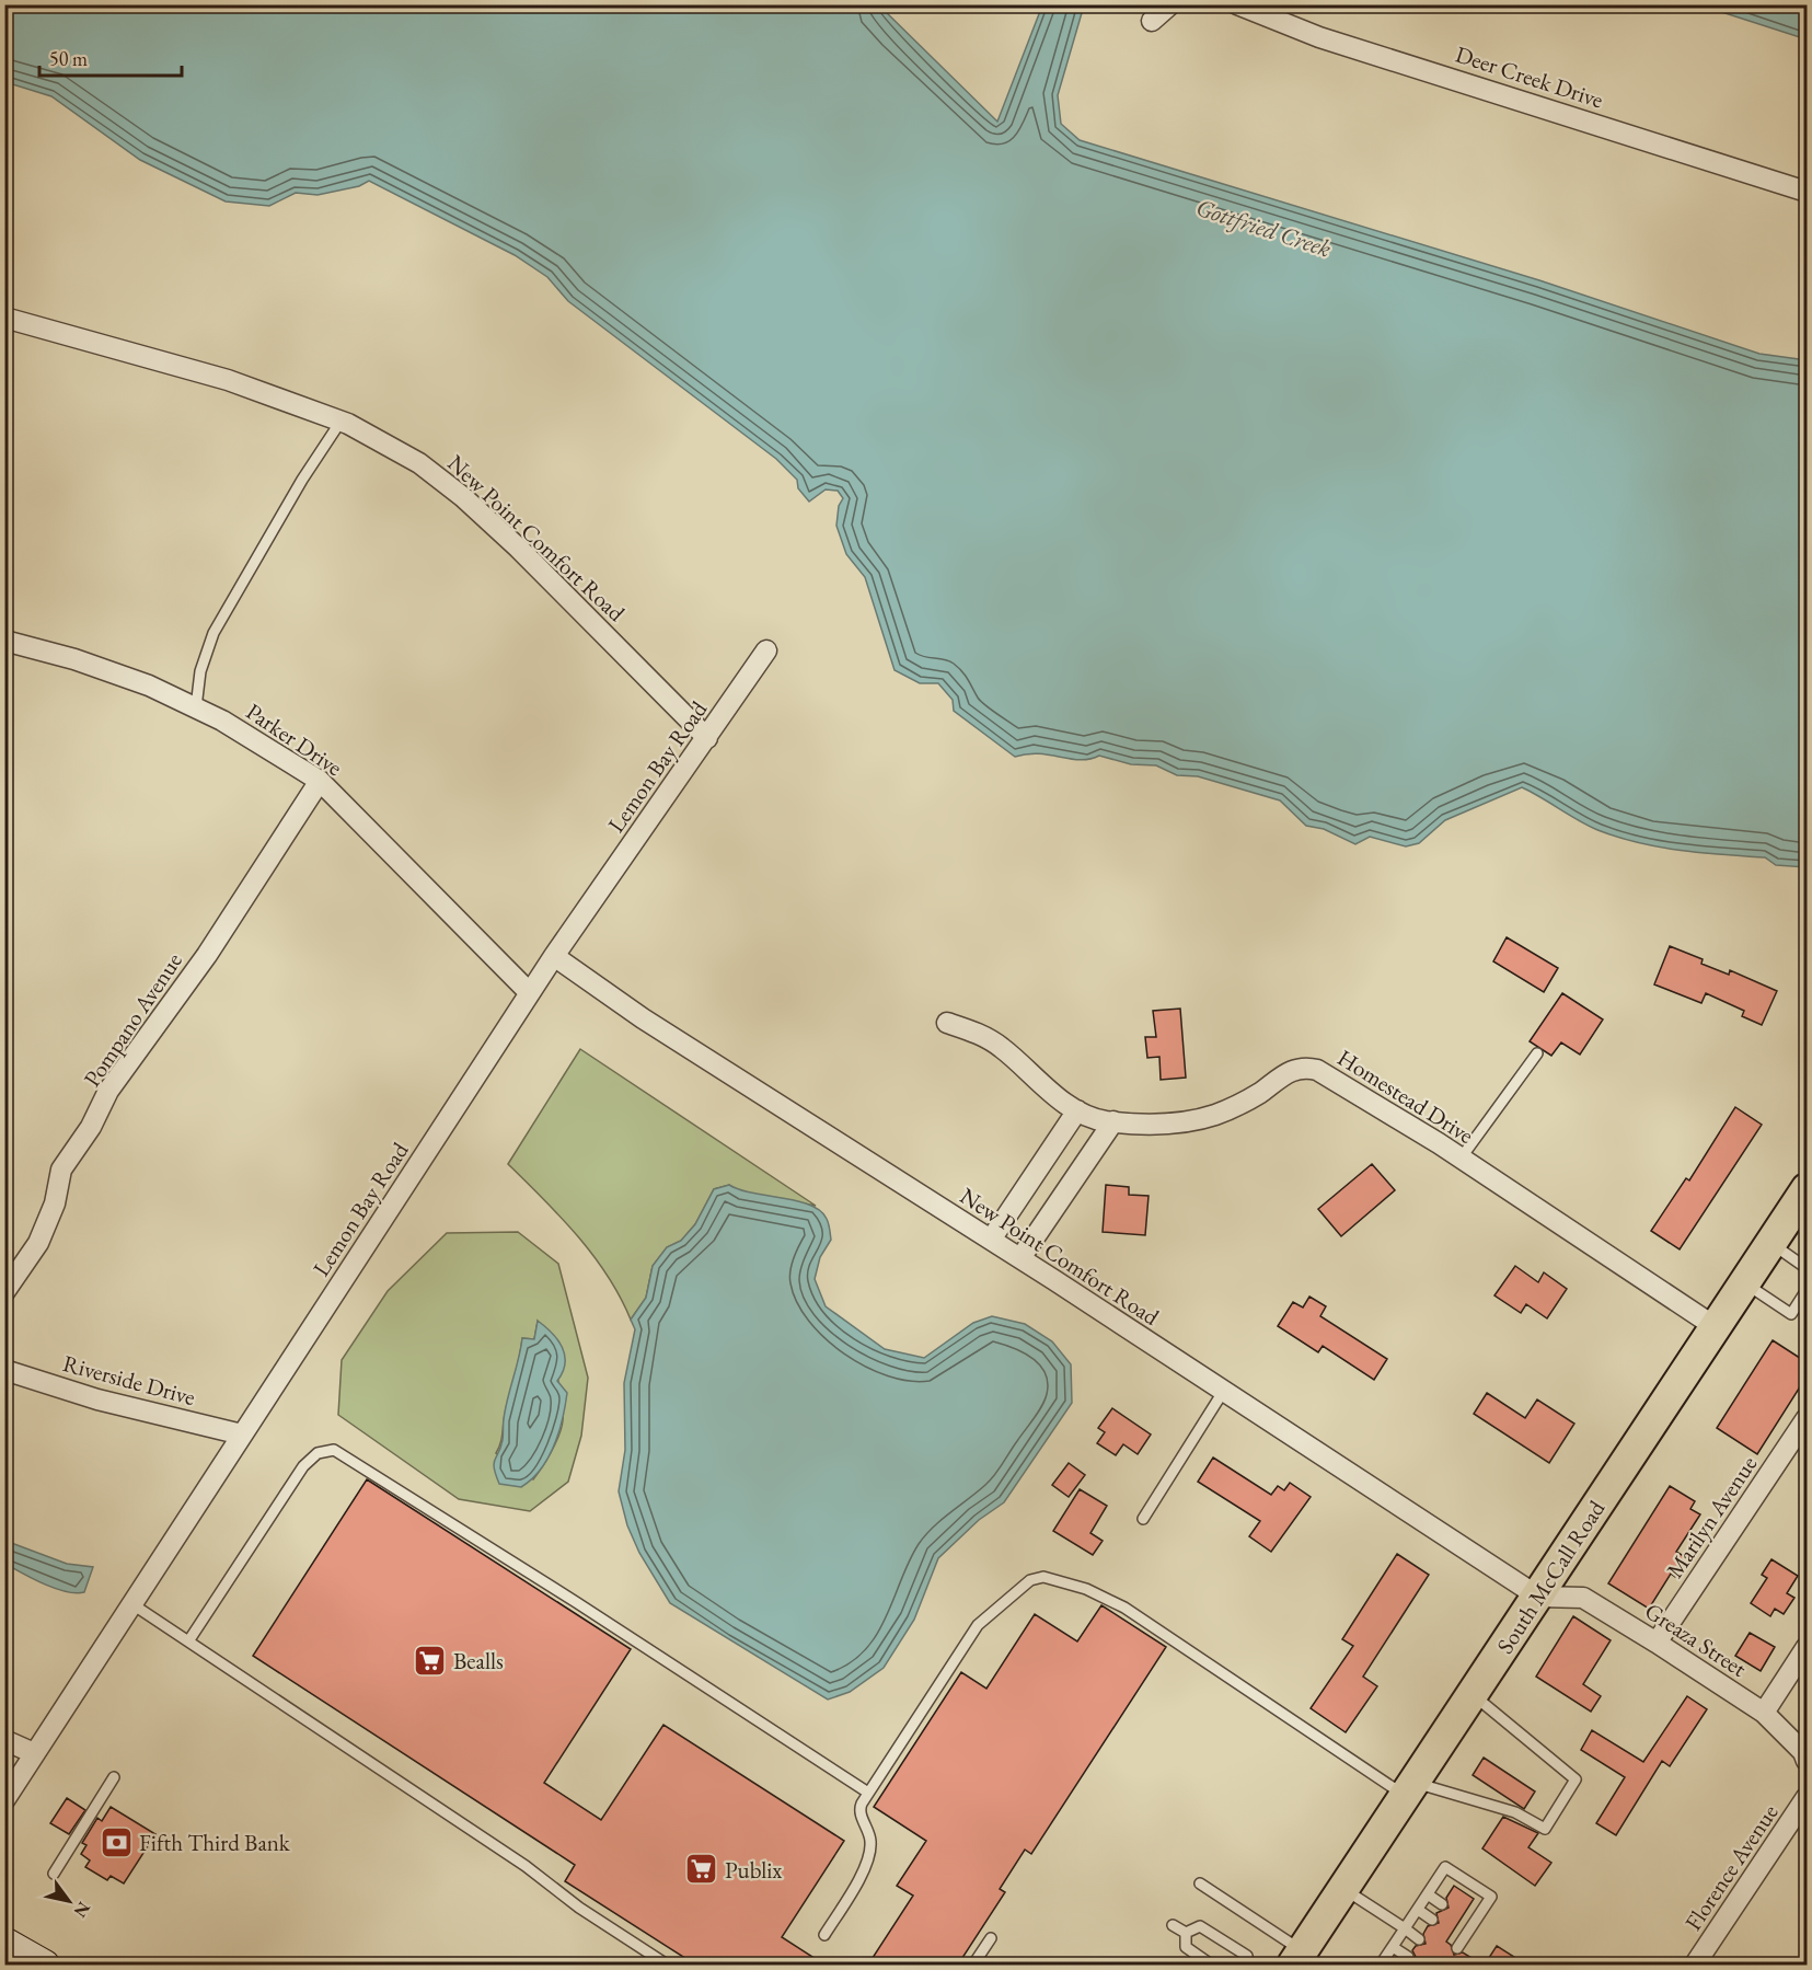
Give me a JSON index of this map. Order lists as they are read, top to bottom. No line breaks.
{"streets":{"main road":["South McCall Road"],"street":["Deer Creek Drive","New Point Comfort Road","Parker Drive","Lemon Bay Road","Pompano Avenue","Homestead Drive","Riverside Drive","Marilyn Avenue","Greaza Street","Florence Avenue"]},"crossings":[["New Point Comfort Road","Lemon Bay Road"],["New Point Comfort Road","South McCall Road"],["New Point Comfort Road","Greaza Street"],["Parker Drive","Lemon Bay Road"],["Parker Drive","Pompano Avenue"],["Lemon Bay Road","Riverside Drive"],["Homestead Drive","South McCall Road"],["Marilyn Avenue","Greaza Street"],["South McCall Road","Greaza Street"]],"water":["Gottfried Creek"],"places":{"supermarket":["Bealls","Publix"],"bank":["Fifth Third Bank"]},"scale_bar":"50 m","north":"bottom right"}
